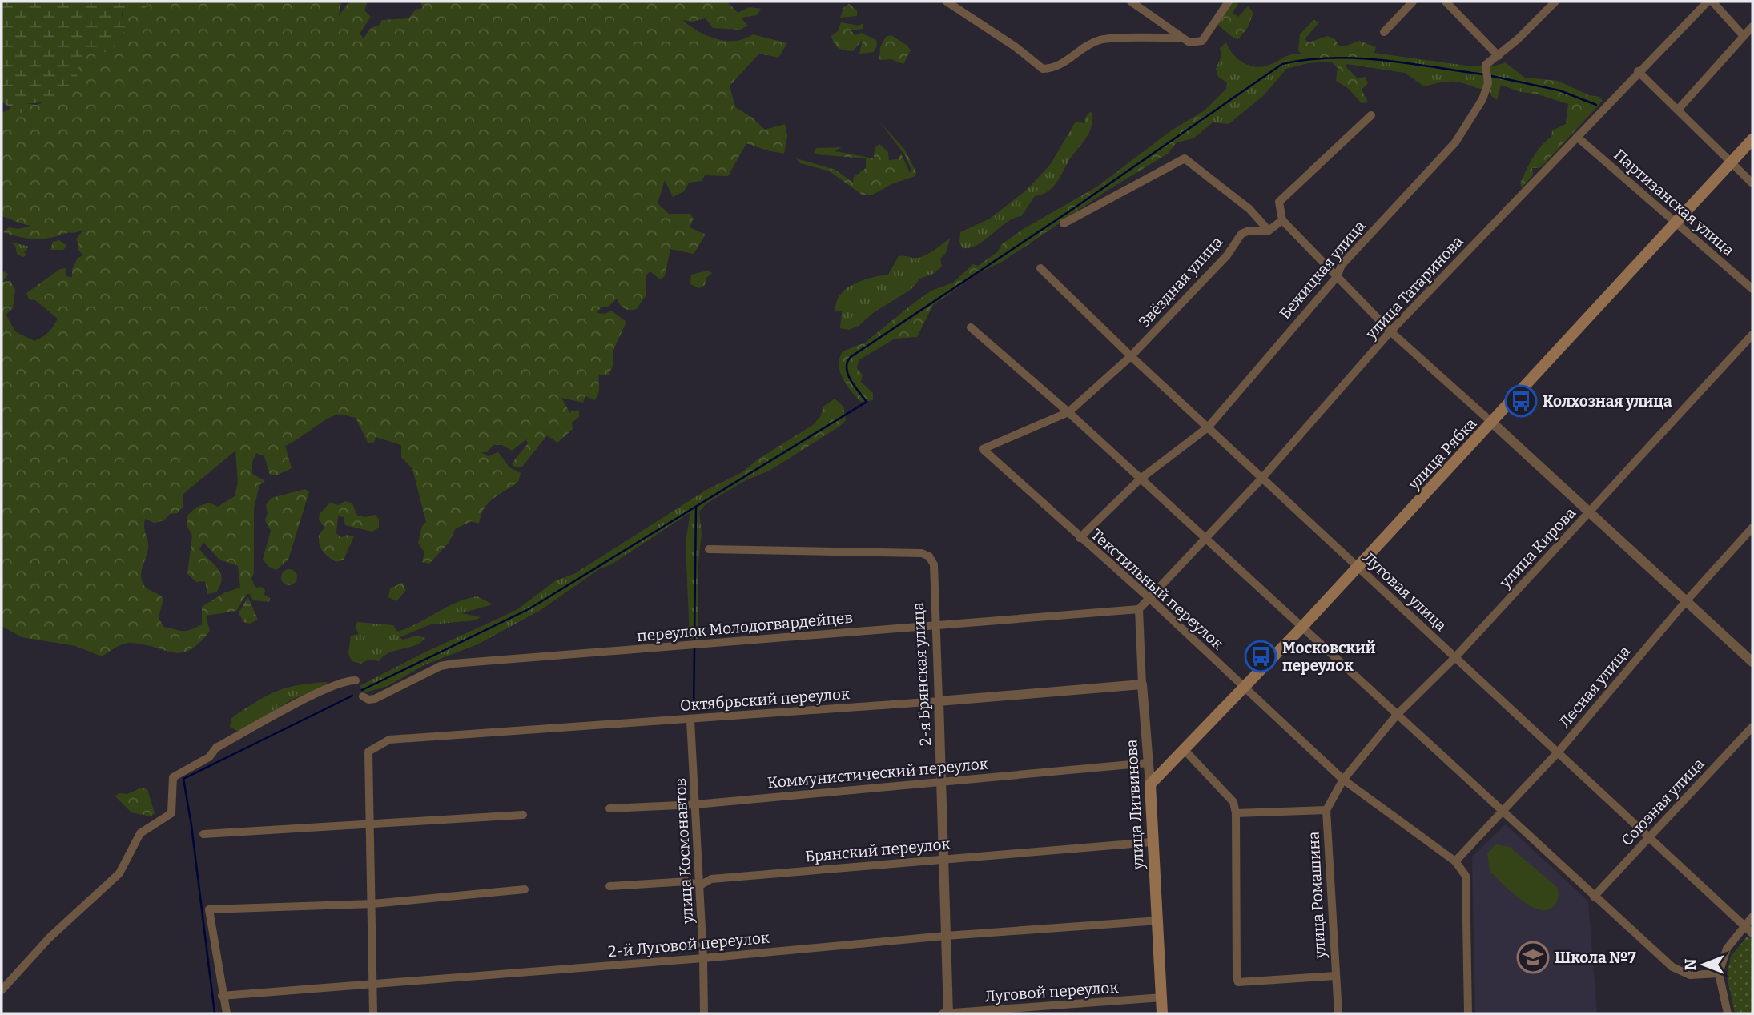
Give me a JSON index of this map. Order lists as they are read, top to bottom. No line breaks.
{"streets":{"main road":["улица Рябка","улица Литвинова"],"street":["Партизанская улица","Бежицкая улица","Звёздная улица","улица Татаринова","улица Кирова","Текстильный переулок","Луговая улица","переулок Молодогвардейцев","2-я Брянская улица","Лесная улица","Октябрьский переулок","Коммунистический переулок","Союзная улица","Брянский переулок","улица Космонавтов","улица Ромашина","2-й Луговой переулок","Луговой переулок"]},"crossings":[["Партизанская улица","улица Татаринова"],["Партизанская улица","улица Рябка"],["Бежицкая улица","Текстильный переулок"],["Бежицкая улица","Луговая улица"],["Звёздная улица","Текстильный переулок"],["Звёздная улица","Луговая улица"],["улица Татаринова","Текстильный переулок"],["улица Татаринова","Луговая улица"],["улица Рябка","Текстильный переулок"],["улица Рябка","Луговая улица"],["улица Рябка","улица Литвинова"],["улица Кирова","Текстильный переулок"],["улица Кирова","Луговая улица"],["улица Кирова","улица Ромашина"],["Текстильный переулок","Лесная улица"],["Текстильный переулок","улица Ромашина"],["Луговая улица","Лесная улица"],["Луговая улица","Союзная улица"],["переулок Молодогвардейцев","2-я Брянская улица"],["переулок Молодогвардейцев","улица Литвинова"],["2-я Брянская улица","Октябрьский переулок"],["2-я Брянская улица","Коммунистический переулок"],["2-я Брянская улица","Брянский переулок"],["2-я Брянская улица","2-й Луговой переулок"],["2-я Брянская улица","Луговой переулок"],["Октябрьский переулок","улица Литвинова"],["Октябрьский переулок","улица Космонавтов"],["Коммунистический переулок","улица Литвинова"],["Коммунистический переулок","улица Космонавтов"],["улица Литвинова","Брянский переулок"],["улица Литвинова","2-й Луговой переулок"],["улица Литвинова","Луговой переулок"],["Брянский переулок","улица Космонавтов"],["улица Космонавтов","2-й Луговой переулок"]],"places":{"bus stop":["Колхозная улица","Московский переулок"],"school or university":["Школа №7"]},"north":"left"}
